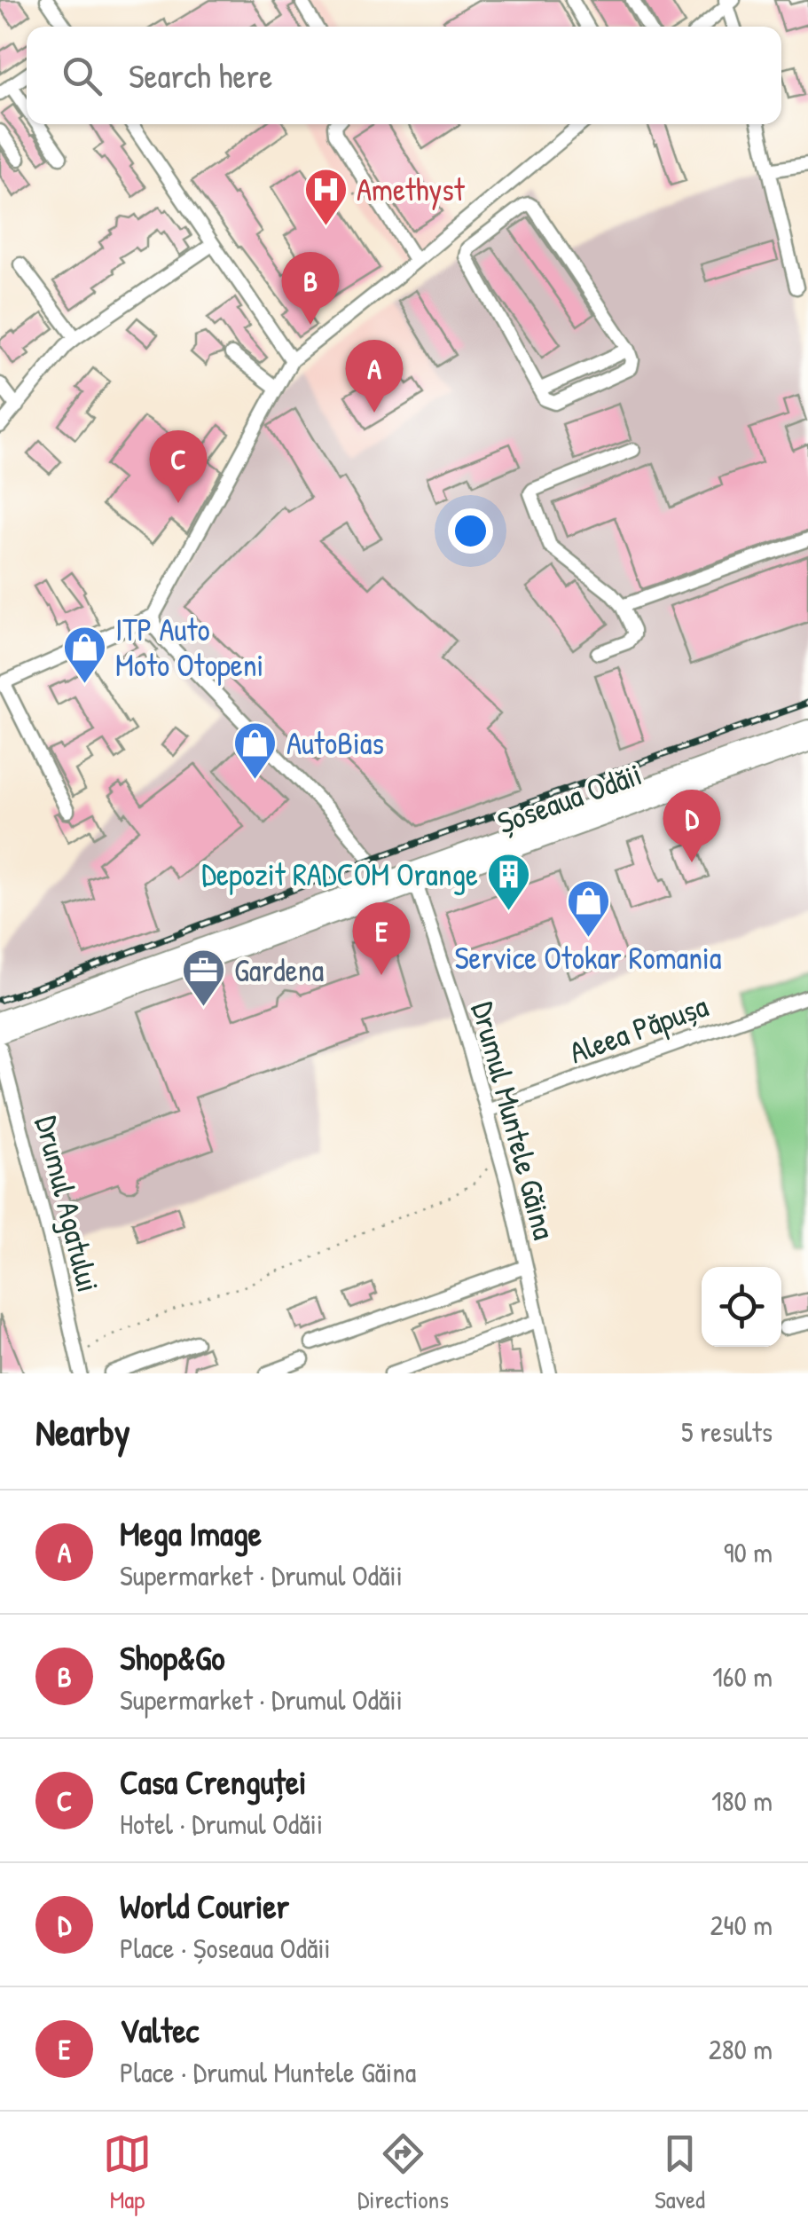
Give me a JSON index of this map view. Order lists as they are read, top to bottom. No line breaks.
{"streets":{"main road":["Șoseaua Odăii"],"street":["Aleea Păpușa","Drumul Muntele Găina","Drumul Agatului"]},"crossings":[["Șoseaua Odăii","Drumul Muntele Găina"],["Aleea Păpușa","Drumul Muntele Găina"]],"places":{"hospital":["Amethyst"],"shop":["ITP Auto Moto Otopeni","AutoBias","Service Otokar Romania"],"building":["Depozit RADCOM Orange"],"office":["Gardena"]},"page":{"search":"Search here","pins":["B","A","C","D","E"],"heading":["Nearby","5 results"],"list":[{"mark":"A","name":"Mega Image","note":"Supermarket · Drumul Odăii","value":"90 m"},{"mark":"B","name":"Shop&Go","note":"Supermarket · Drumul Odăii","value":"160 m"},{"mark":"C","name":"Casa Crenguței","note":"Hotel · Drumul Odăii","value":"180 m"},{"mark":"D","name":"World Courier","note":"Place · Șoseaua Odăii","value":"240 m"},{"mark":"E","name":"Valtec","note":"Place · Drumul Muntele Găina","value":"280 m"}],"nav":["Map","Directions","Saved"]}}
